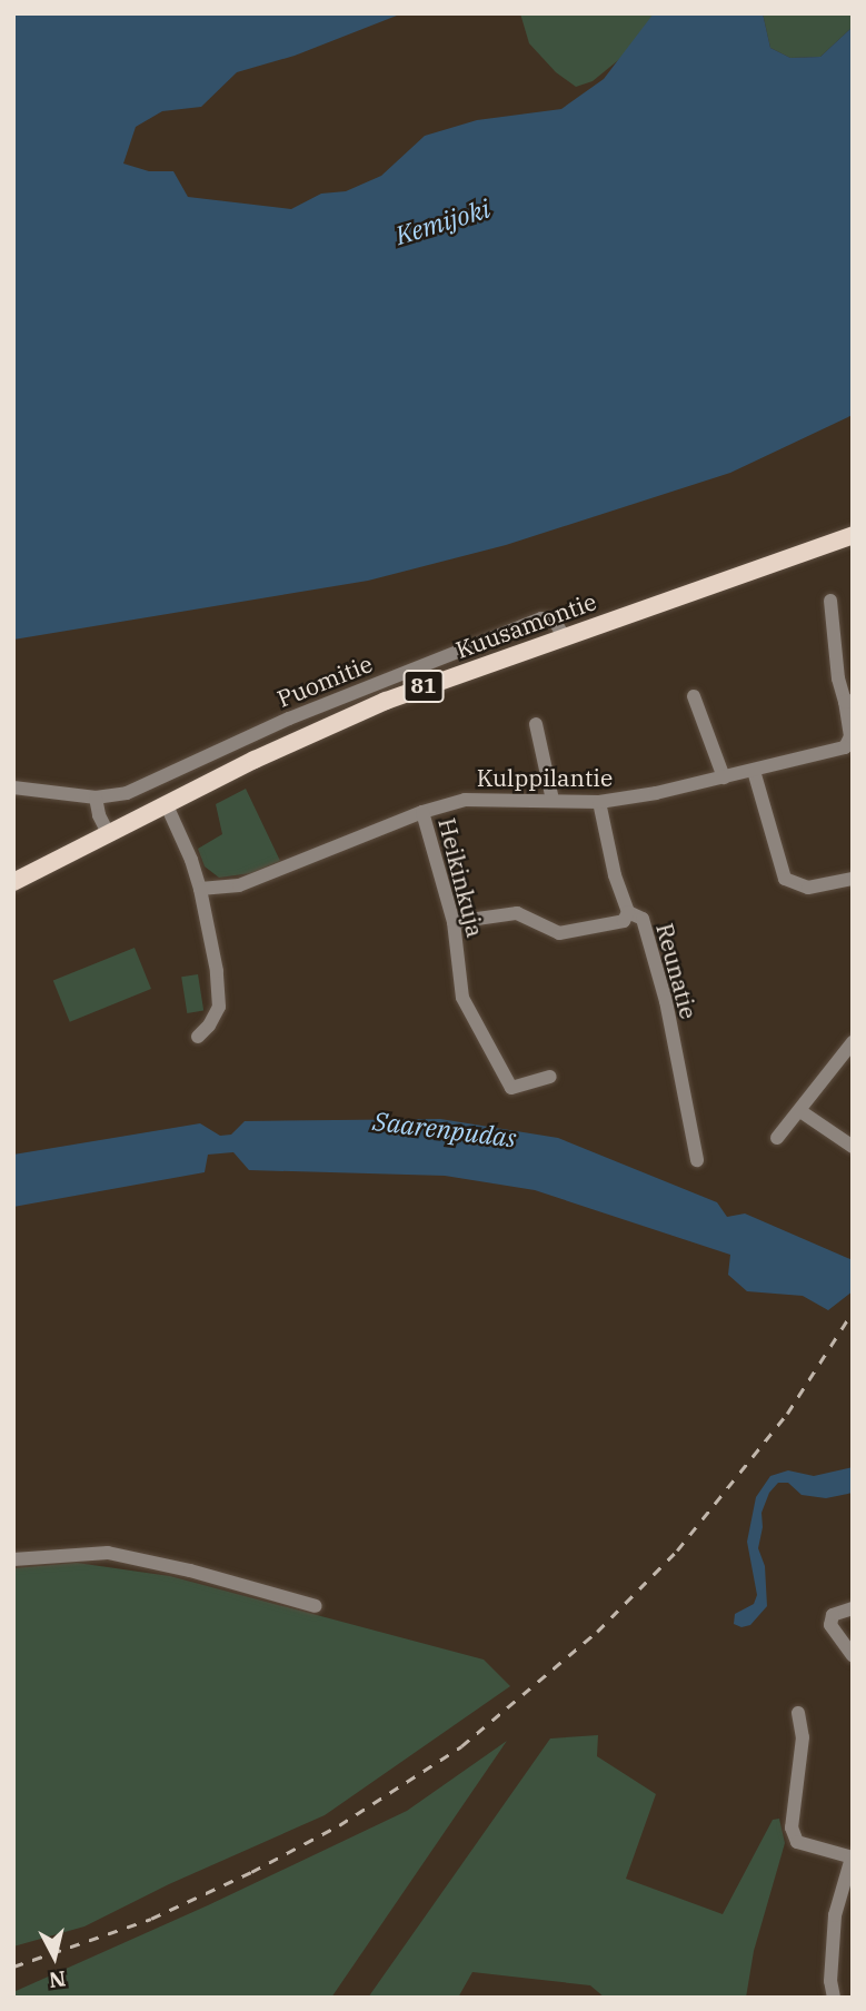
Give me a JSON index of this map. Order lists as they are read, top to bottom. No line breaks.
{"streets":{"main road":["Kuusamontie","81"],"street":["Puomitie","Kulppilantie","Heikinkuja","Reunatie"]},"crossings":[["Kuusamontie","Puomitie"],["Kulppilantie","Heikinkuja"],["Kulppilantie","Reunatie"]],"water":["Kemijoki","Saarenpudas"],"north":"bottom"}
